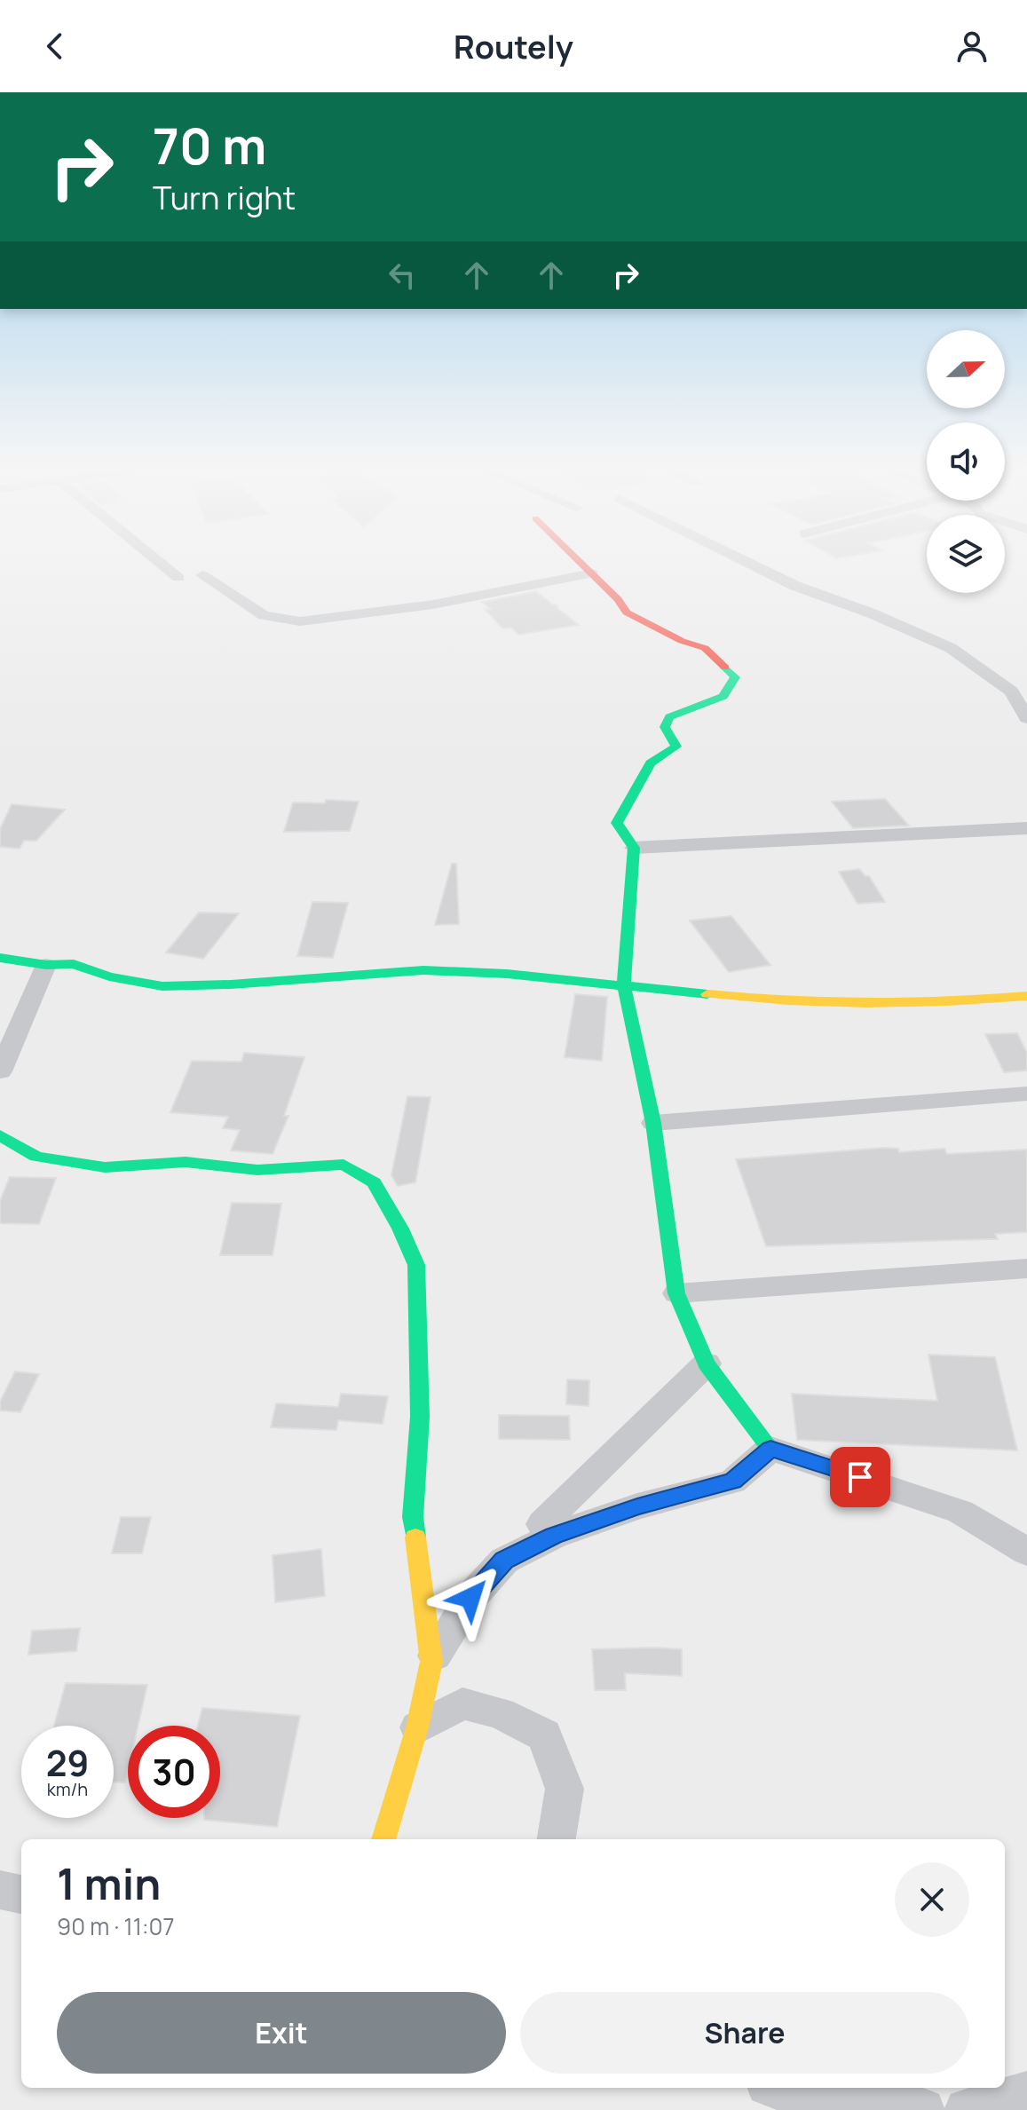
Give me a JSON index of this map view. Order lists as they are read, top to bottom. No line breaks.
{"north":"right","page":{"header":"Routely","turn":["70 m","Turn right"],"speed":"29 km/h","limit":"30","heading":["1 min","90 m · 11:07"],"buttons":["Exit","Share"]}}
